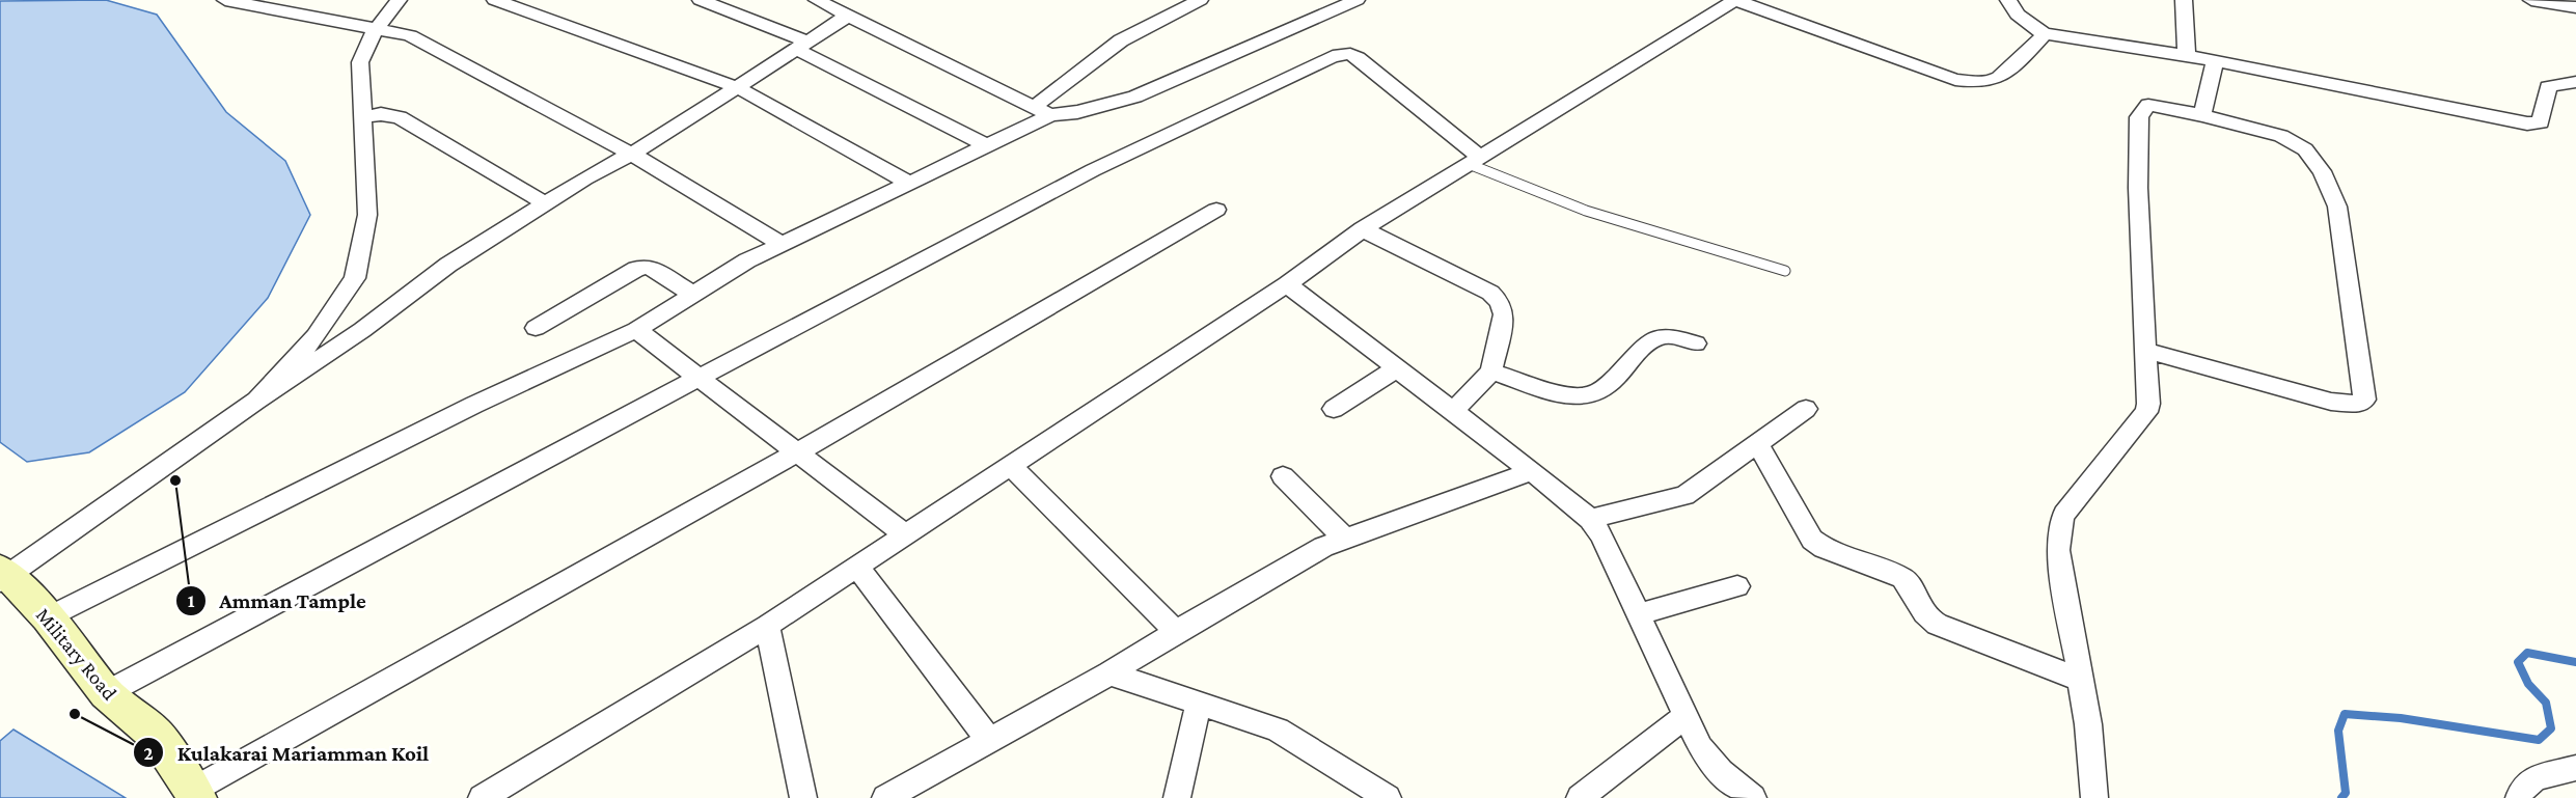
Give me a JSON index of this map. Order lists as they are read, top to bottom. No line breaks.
{"streets":{"main road":["Military Road"]},"places":["Amman Tample","Kulakarai Mariamman Koil"]}
